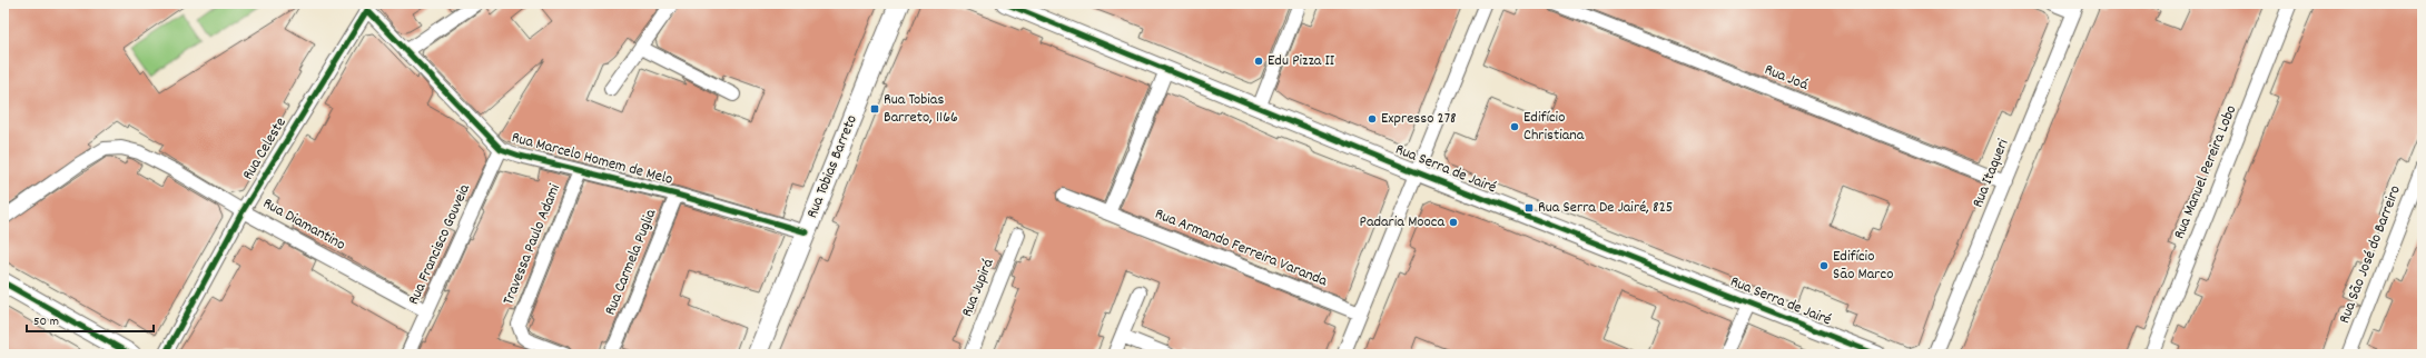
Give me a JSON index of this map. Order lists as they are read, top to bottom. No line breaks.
{"streets":{"main road":["Rua Tobias Barreto"],"street":["Rua Joá","Rua Celeste","Rua Marcelo Homem de Melo","Rua Serra de Jairé","Rua Manuel Pereira Lobo","Rua Itaqueri","Rua Diamantino","Rua Francisco Gouveia","Travessa Paulo Adami","Rua Armando Ferreira Varanda","Rua São José do Barreiro","Rua Carmela Puglia","Rua Jupirá"]},"crossings":[["Rua Joá","Rua Itaqueri"],["Rua Celeste","Rua Marcelo Homem de Melo"],["Rua Celeste","Rua Diamantino"],["Rua Marcelo Homem de Melo","Rua Tobias Barreto"],["Rua Marcelo Homem de Melo","Rua Francisco Gouveia"],["Rua Marcelo Homem de Melo","Travessa Paulo Adami"],["Rua Marcelo Homem de Melo","Rua Carmela Puglia"],["Rua Diamantino","Rua Francisco Gouveia"]],"places":{"other":["Edu Pizza II","Expresso 278","Edifício Christiana","Padaria Mooca","Edifício São Marco"],"transit":["Rua Tobias Barreto, 1166","Rua Serra De Jairé, 825"]},"scale_bar":"50 m"}
